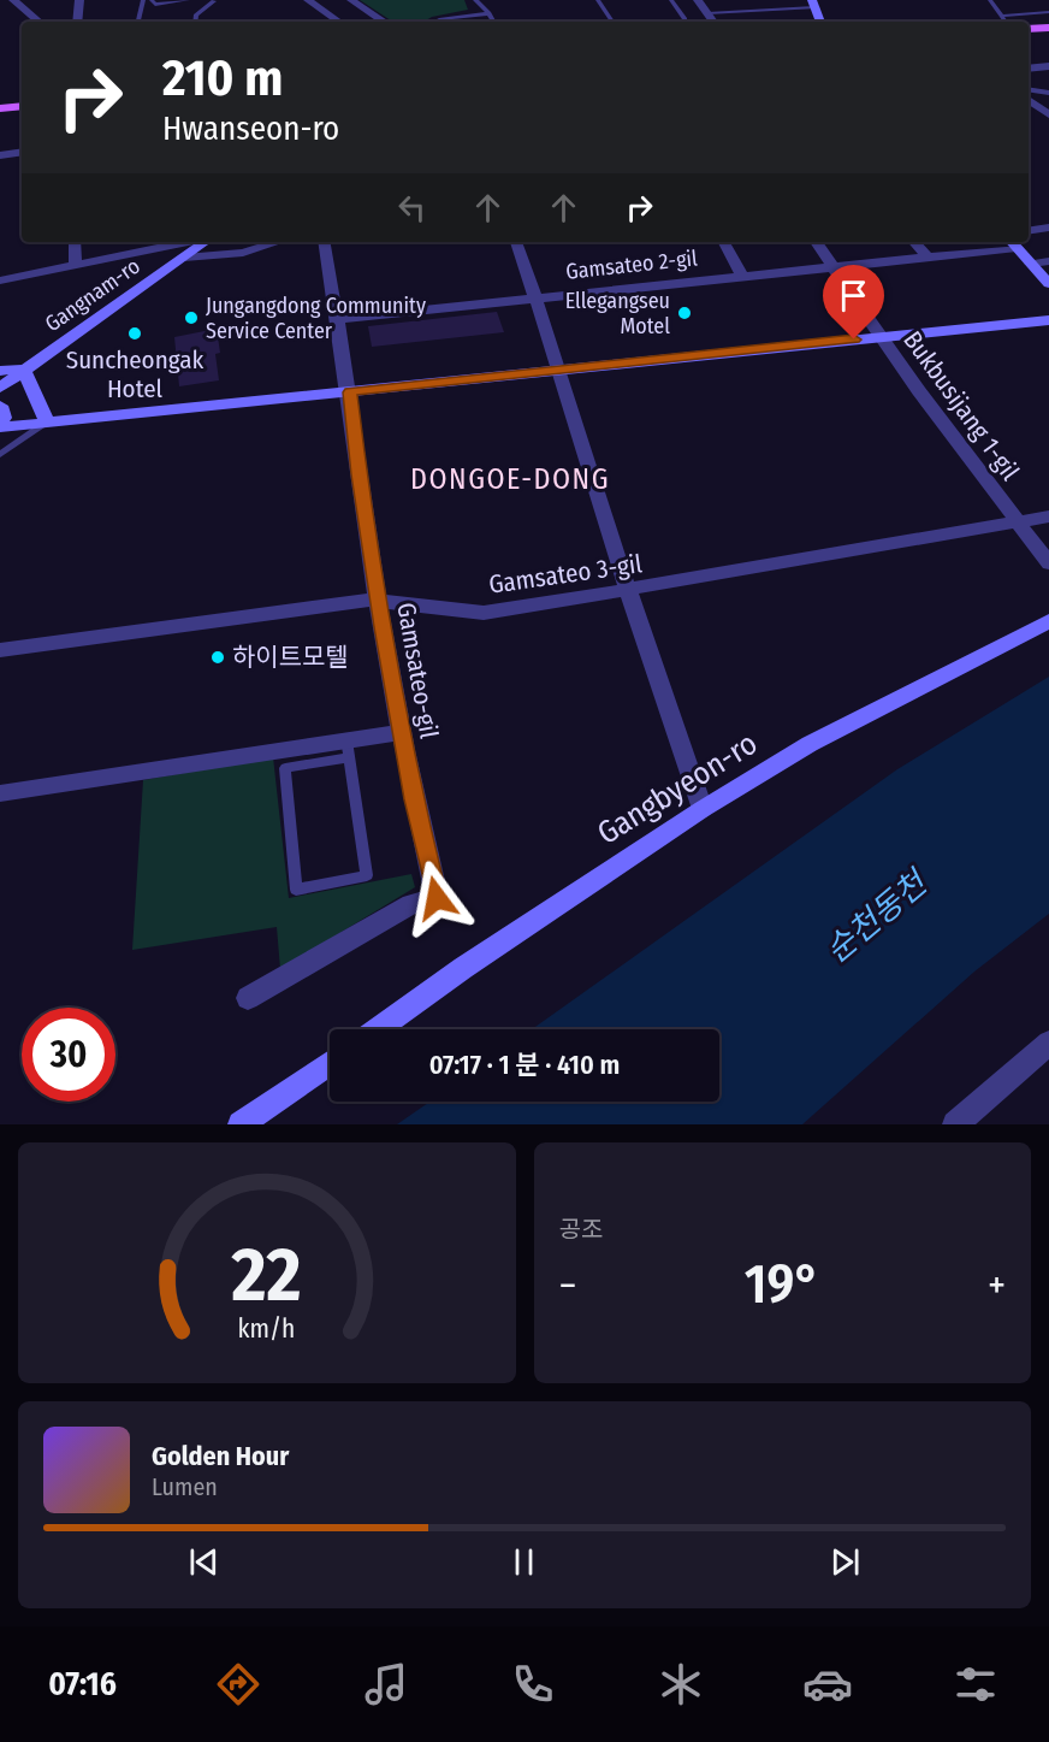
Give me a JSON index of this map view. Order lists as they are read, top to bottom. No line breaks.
{"streets":{"main road":["Gangnam-ro","Gangbyeon-ro"],"street":["Gamsateo 2-gil","Bukbusijang 1-gil","Gamsateo 3-gil","Gamsateo-gil"]},"crossings":[["Gamsateo 2-gil","Bukbusijang 1-gil"],["Gamsateo 2-gil","Gamsateo-gil"],["Bukbusijang 1-gil","Gamsateo 3-gil"],["Gamsateo 3-gil","Gamsateo-gil"]],"districts":["DONGOE-DONG"],"water":["순천동천"],"places":["Ellegangseu Motel","Jungangdong Community Service Center","Suncheongak Hotel","하이트모텔"],"page":{"turn":["210 m","Hwanseon-ro"],"limit":"30","trip":"07:17 · 1 분 · 410 m","tile":"공조","heat":["−","19°","+"],"song":["Golden Hour","Lumen"],"tabs":"07:16","gauge":["22","km/h"]}}
